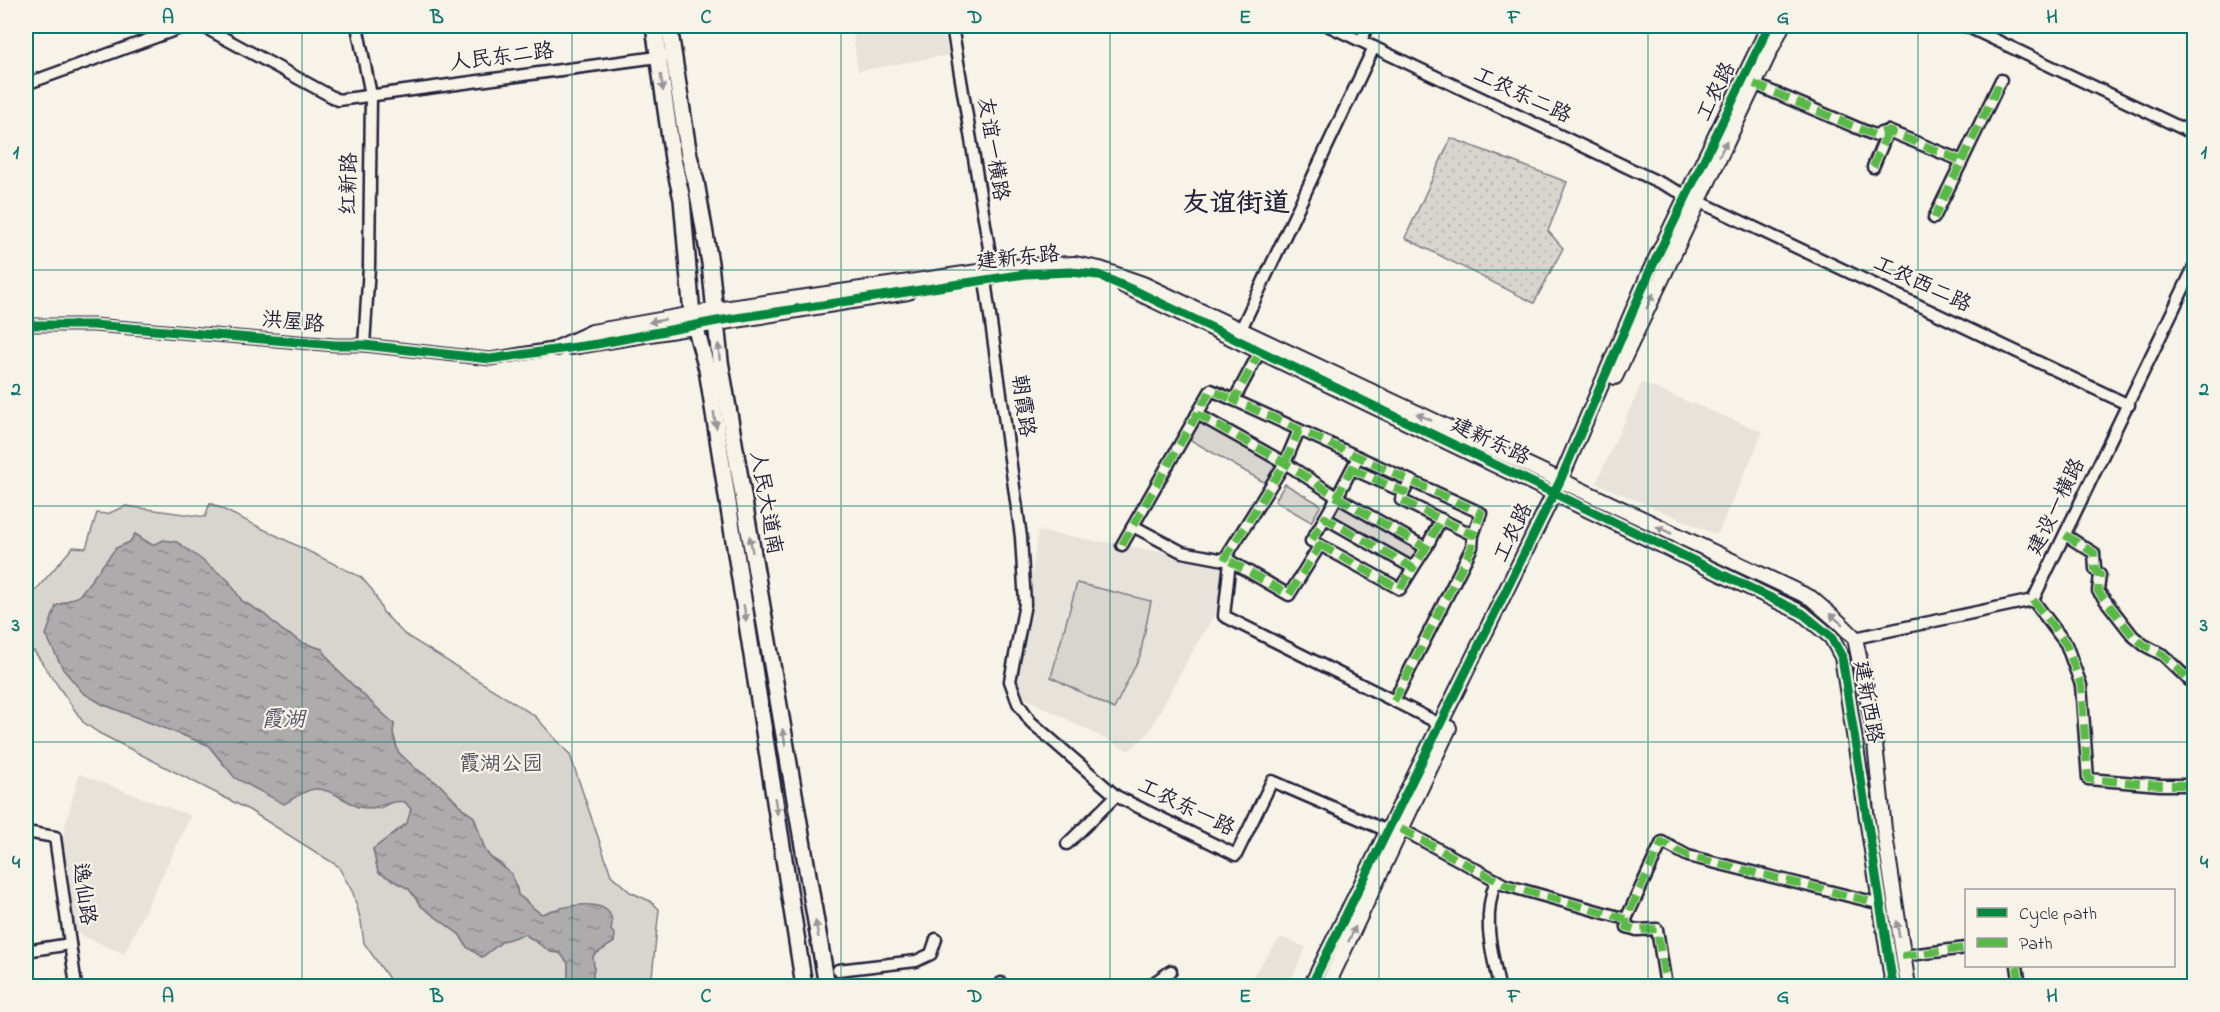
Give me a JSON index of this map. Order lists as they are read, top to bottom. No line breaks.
{"streets":{"main road":["人民大道南"],"street":["人民东二路","工农路","工农东二路","友谊一横路","红新路","建新东路","工农西二路","洪屋路","朝霞路","建设一横路","建新西路","工农东一路","逸仙路"]},"crossings":[["人民东二路","红新路"],["人民东二路","人民大道南"],["工农路","工农东二路"],["工农路","建新东路"],["工农路","工农西二路"],["工农路","建新西路"],["工农路","工农东一路"],["工农东二路","工农西二路"],["友谊一横路","建新东路"],["友谊一横路","朝霞路"],["红新路","洪屋路"],["建新东路","洪屋路"],["建新东路","朝霞路"],["建新东路","人民大道南"],["建新东路","建新西路"],["工农西二路","建设一横路"],["朝霞路","工农东一路"]],"districts":["友谊街道"],"water":["霞湖"],"parks":["霞湖公园"],"legend":["Cycle path","Path"],"grid":{"columns":["A","B","C","D","E","F","G","H"],"rows":["1","2","3","4"]}}
